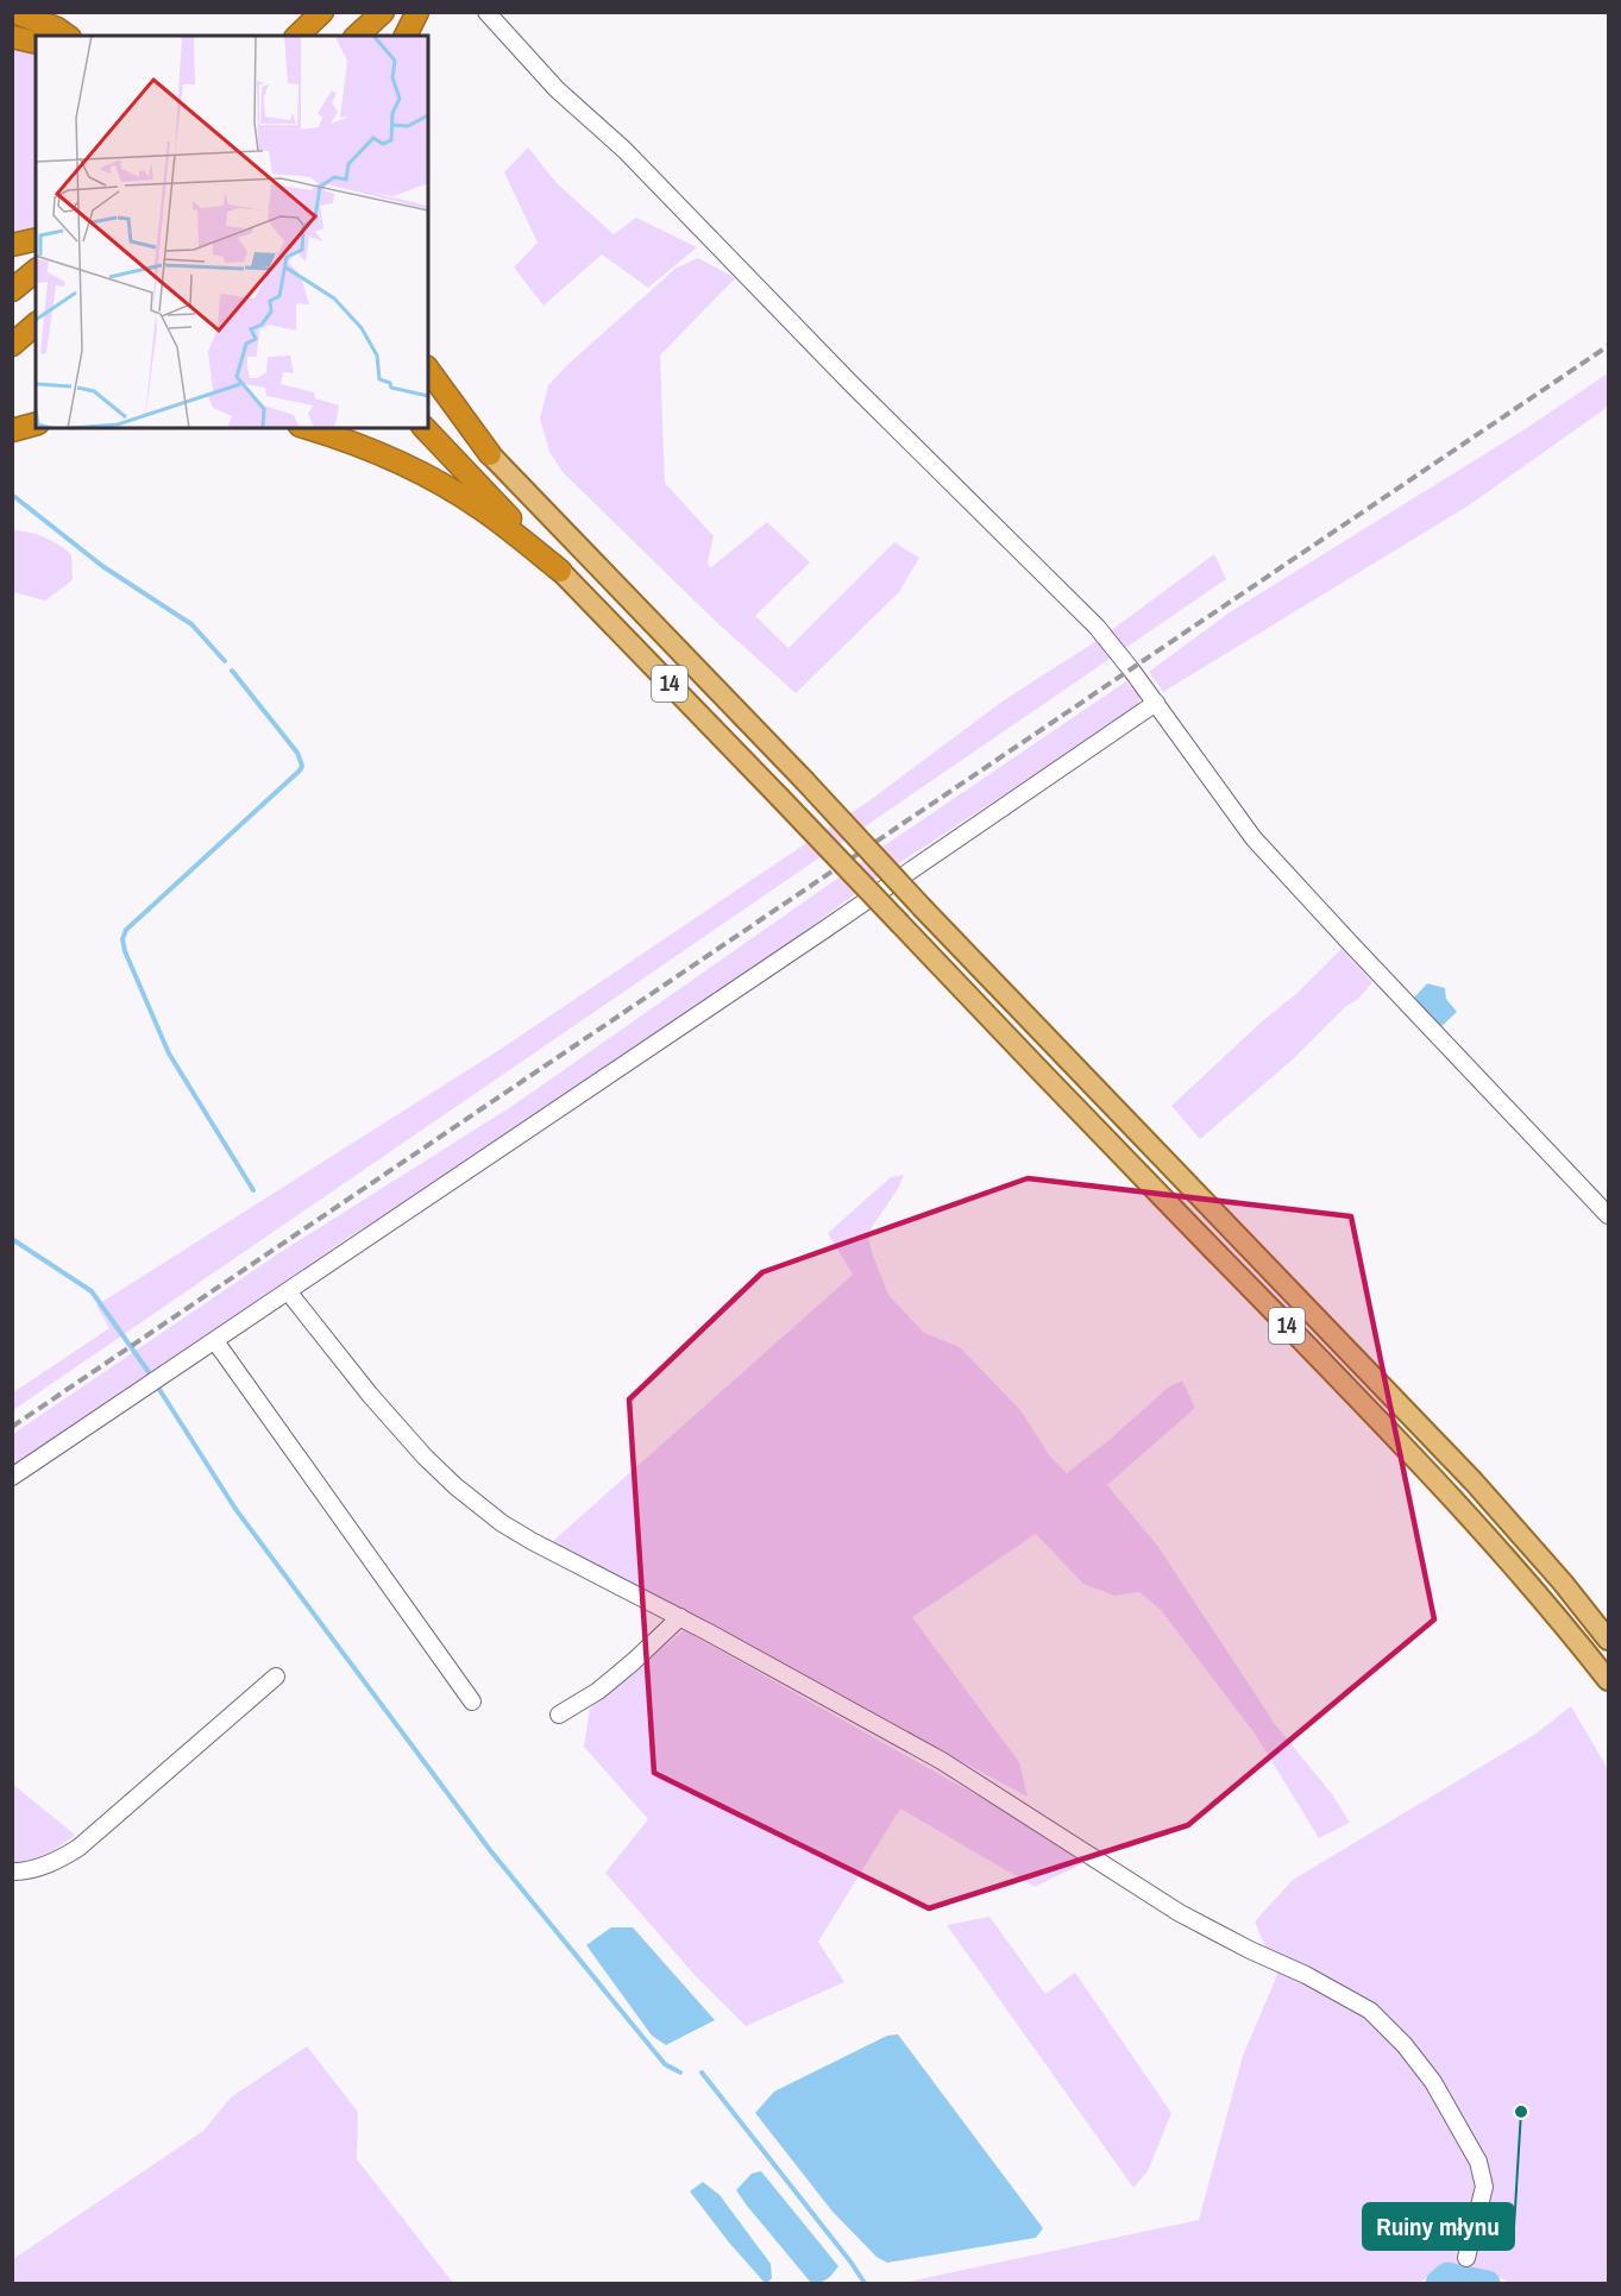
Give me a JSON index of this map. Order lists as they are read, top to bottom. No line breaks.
{"streets":{"highway":["14"]},"places":["Ruiny młynu"]}
